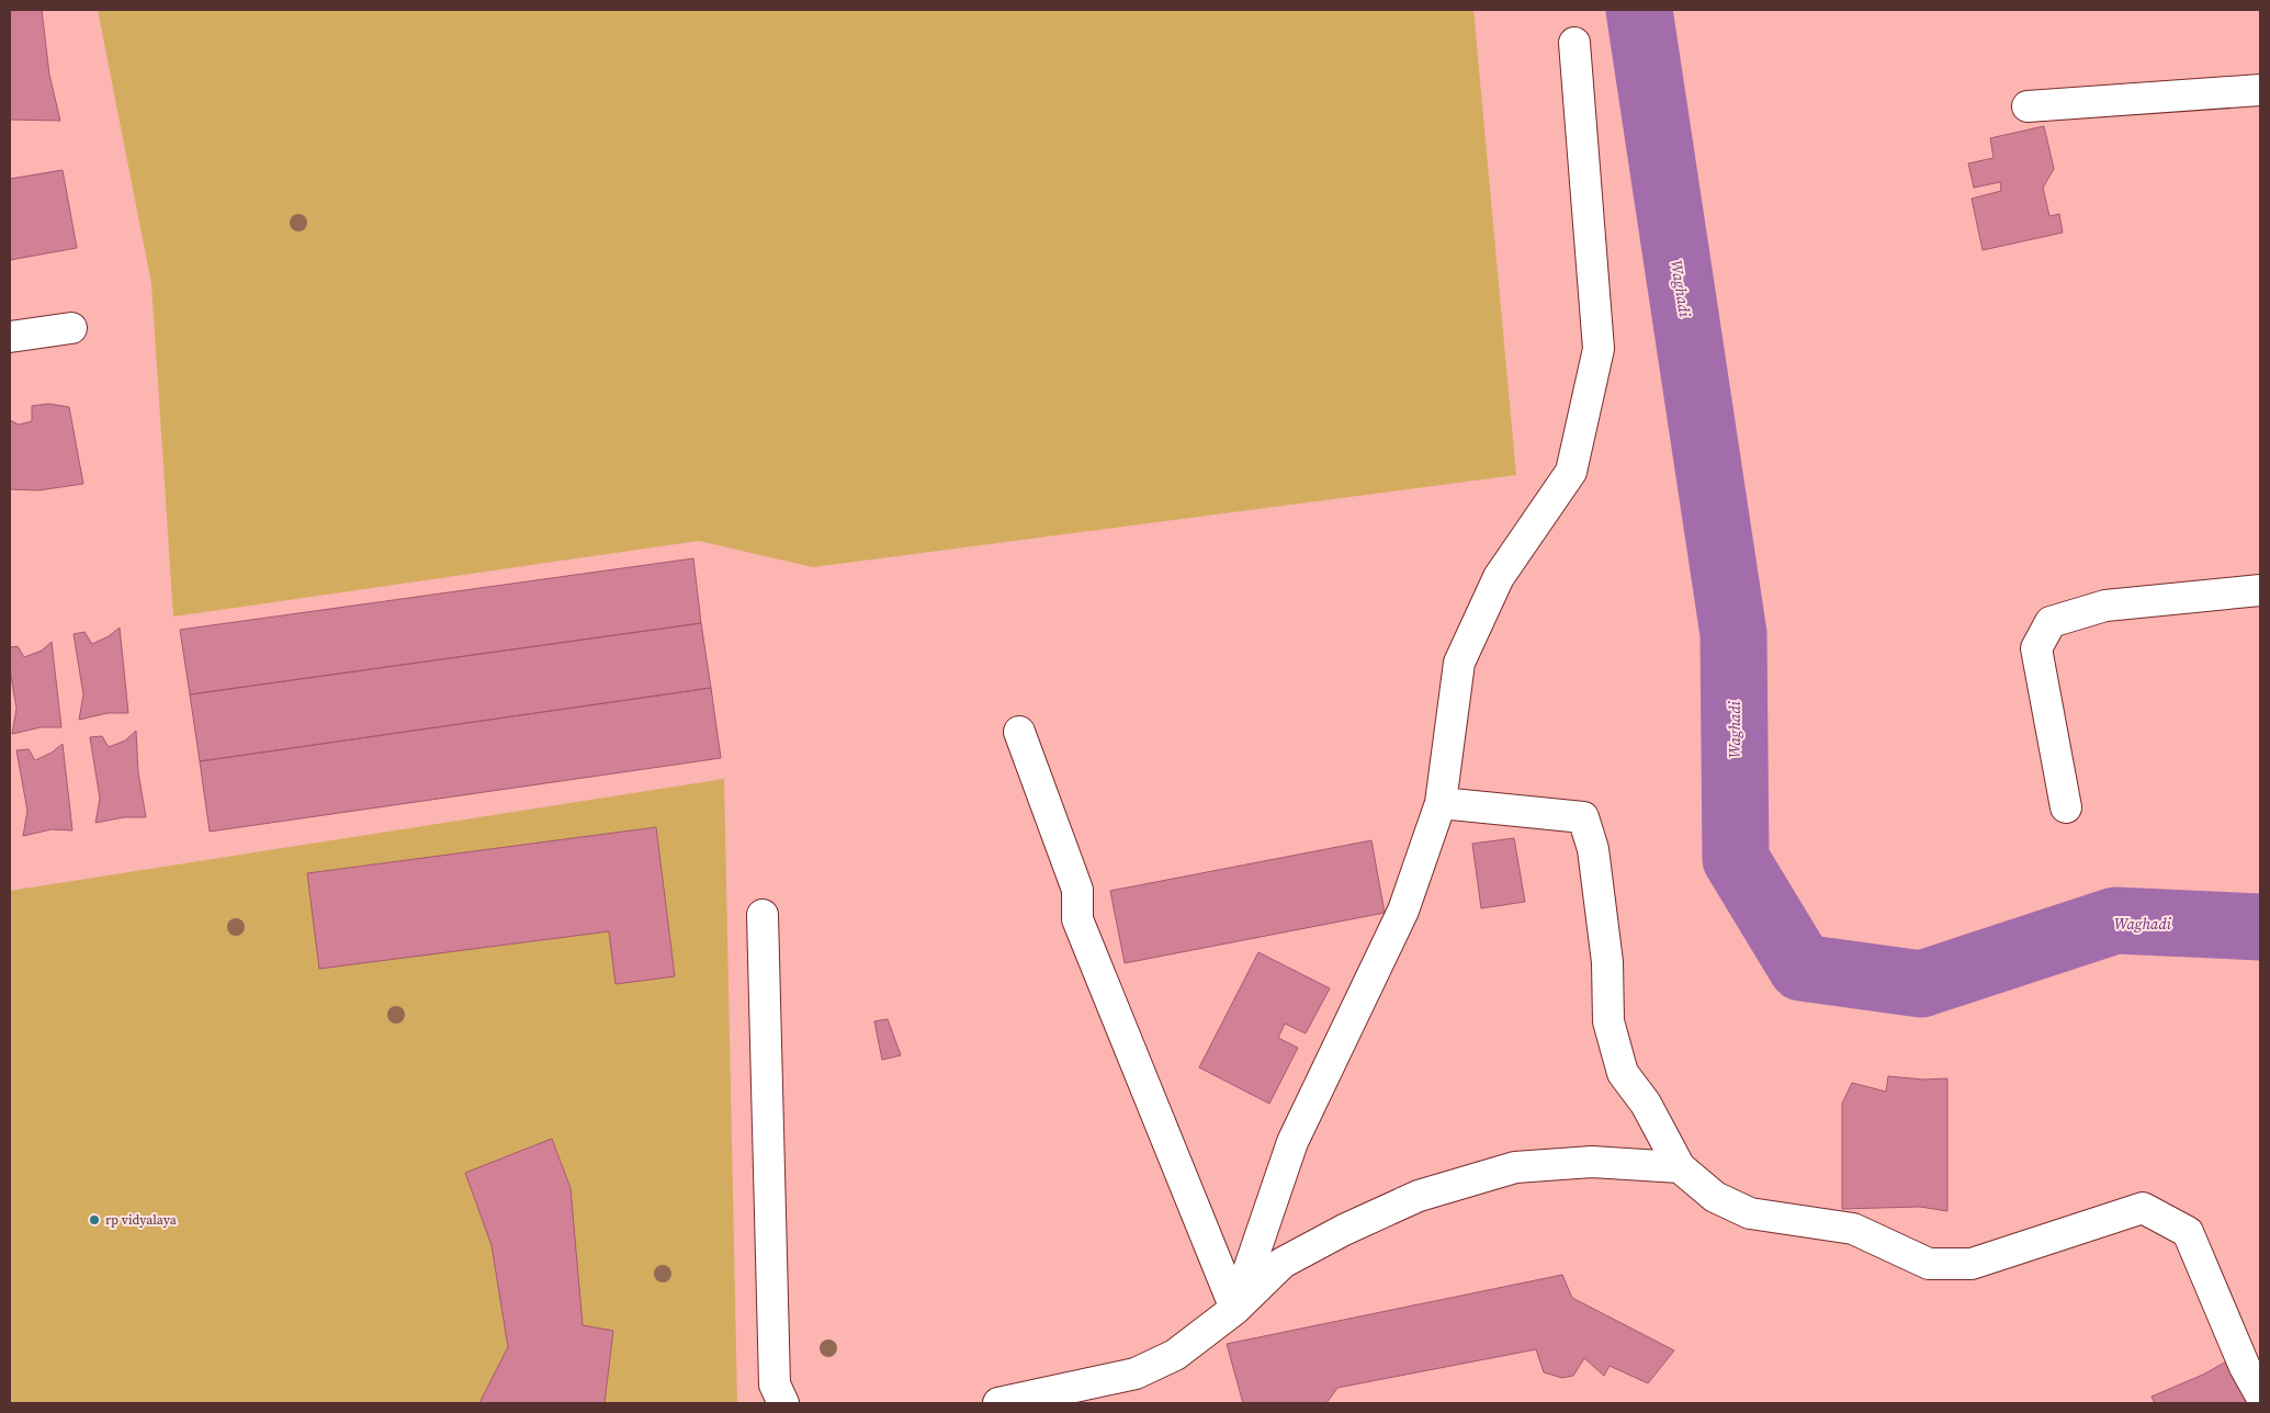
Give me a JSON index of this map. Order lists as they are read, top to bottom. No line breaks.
{"water":["Waghadi"],"places":["rp vidyalaya"]}
